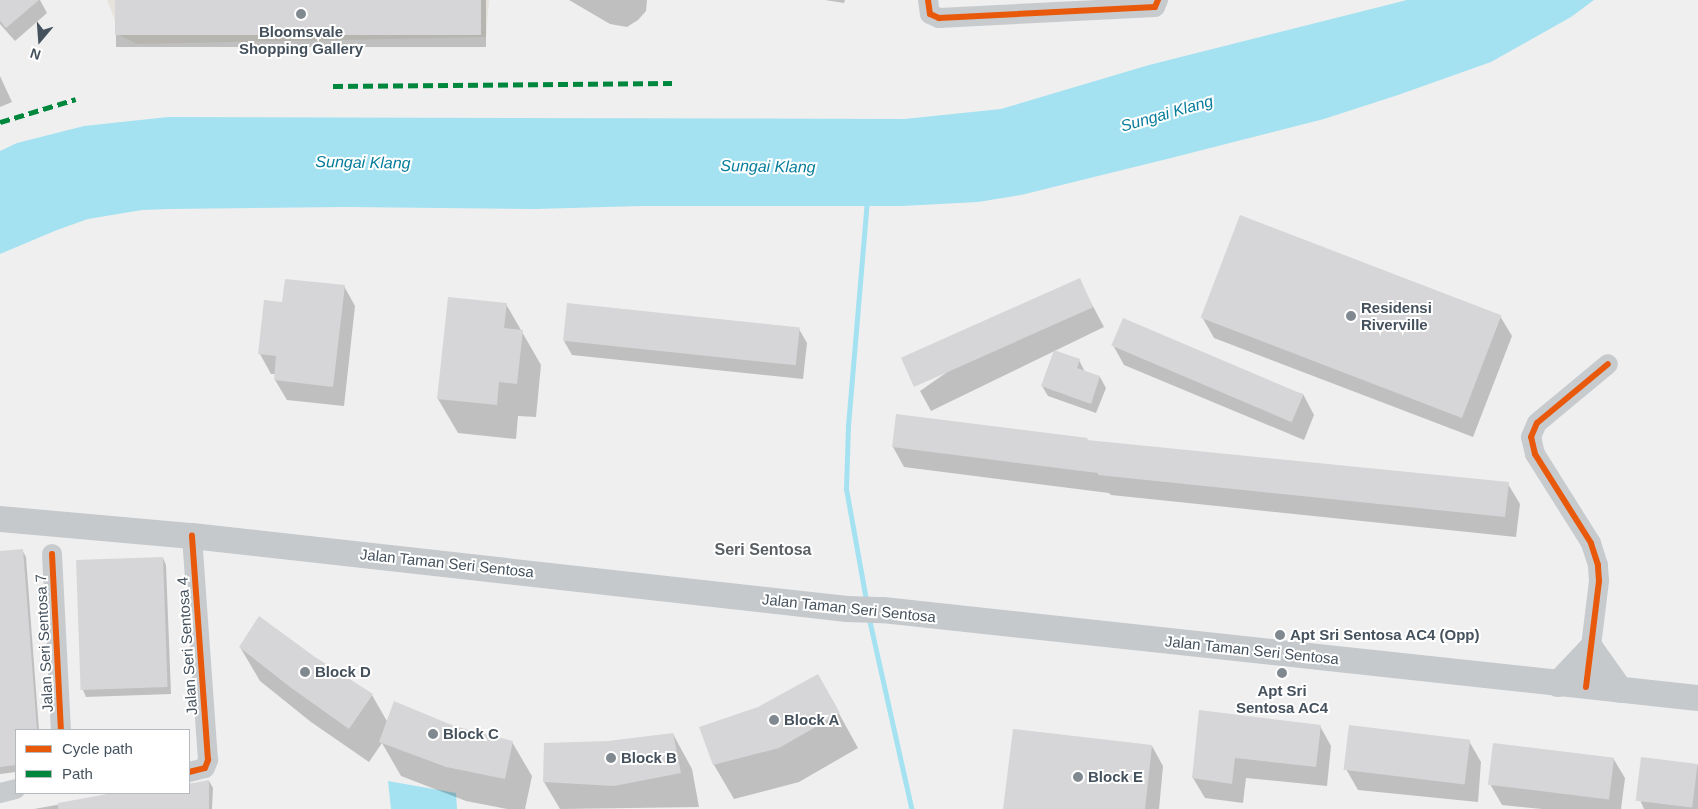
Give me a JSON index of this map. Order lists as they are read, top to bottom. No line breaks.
{"streets":{"main road":["Jalan Taman Seri Sentosa"],"street":["Jalan Seri Sentosa 7","Jalan Seri Sentosa 4"]},"crossings":[["Jalan Taman Seri Sentosa","Jalan Seri Sentosa 4"]],"districts":["Seri Sentosa"],"water":["Sungai Klang"],"places":["Bloomsvale Shopping Gallery","Residensi Riverville","Apt Sri Sentosa AC4 (Opp)","Block D","Apt Sri Sentosa AC4","Block A","Block C","Block B","Block E"],"legend":["Cycle path","Path"],"north":"bottom"}
